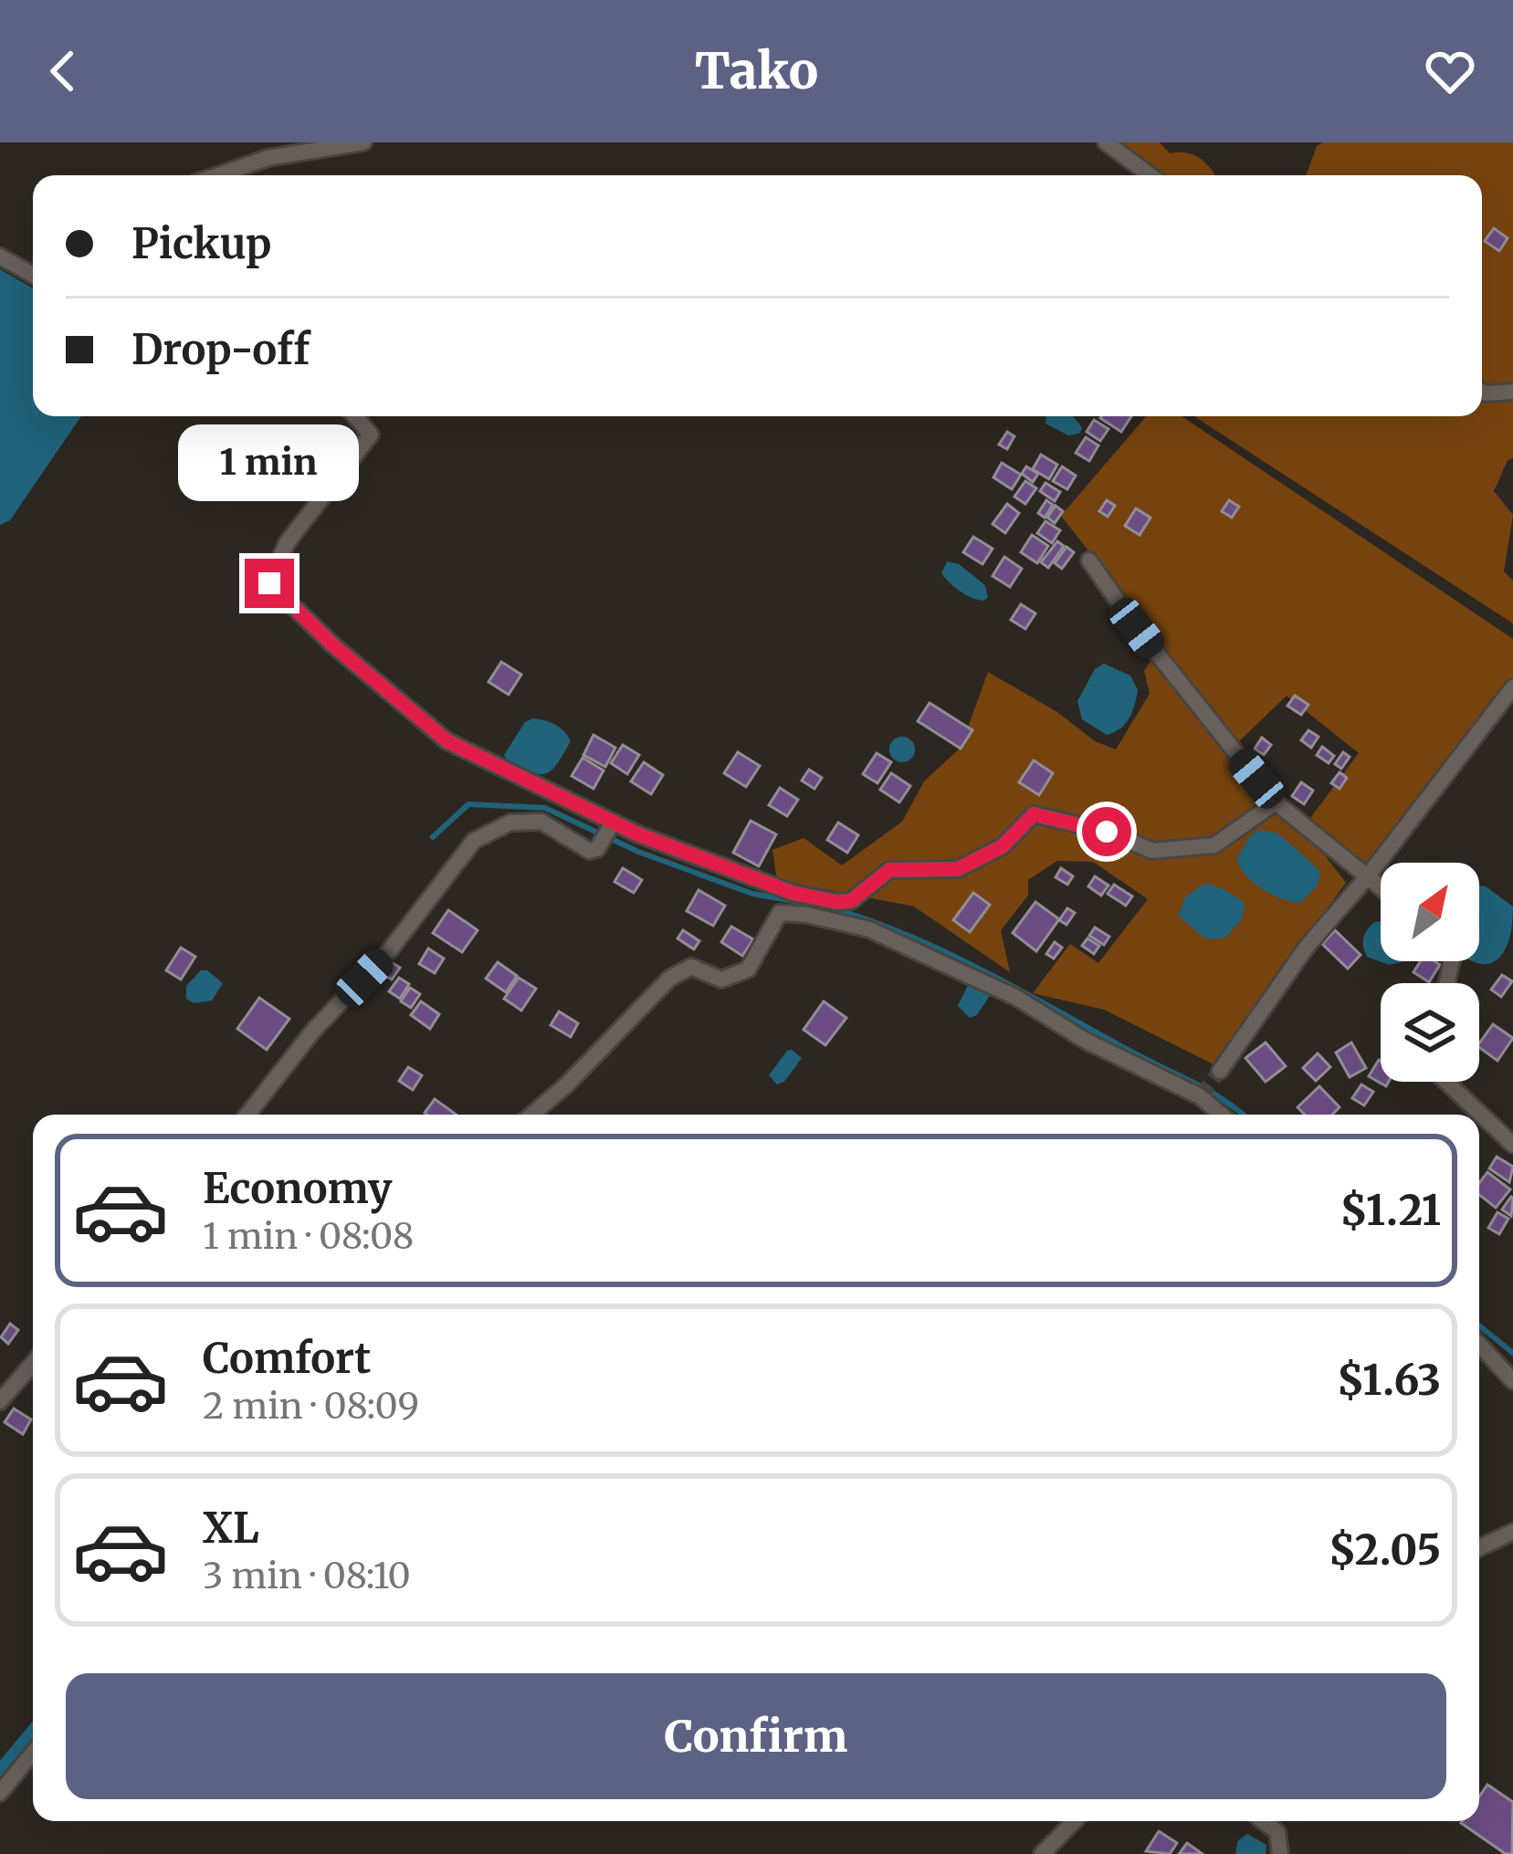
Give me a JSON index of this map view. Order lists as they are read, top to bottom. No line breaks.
{"north":"top right","page":{"header":"Tako","banner":["Pickup","Drop-off"],"bubble":"1 min","list":[{"name":"Economy","note":"1 min · 08:08","value":"$1.21"},{"name":"Comfort","note":"2 min · 08:09","value":"$1.63"},{"name":"XL","note":"3 min · 08:10","value":"$2.05"}],"buttons":"Confirm"}}
